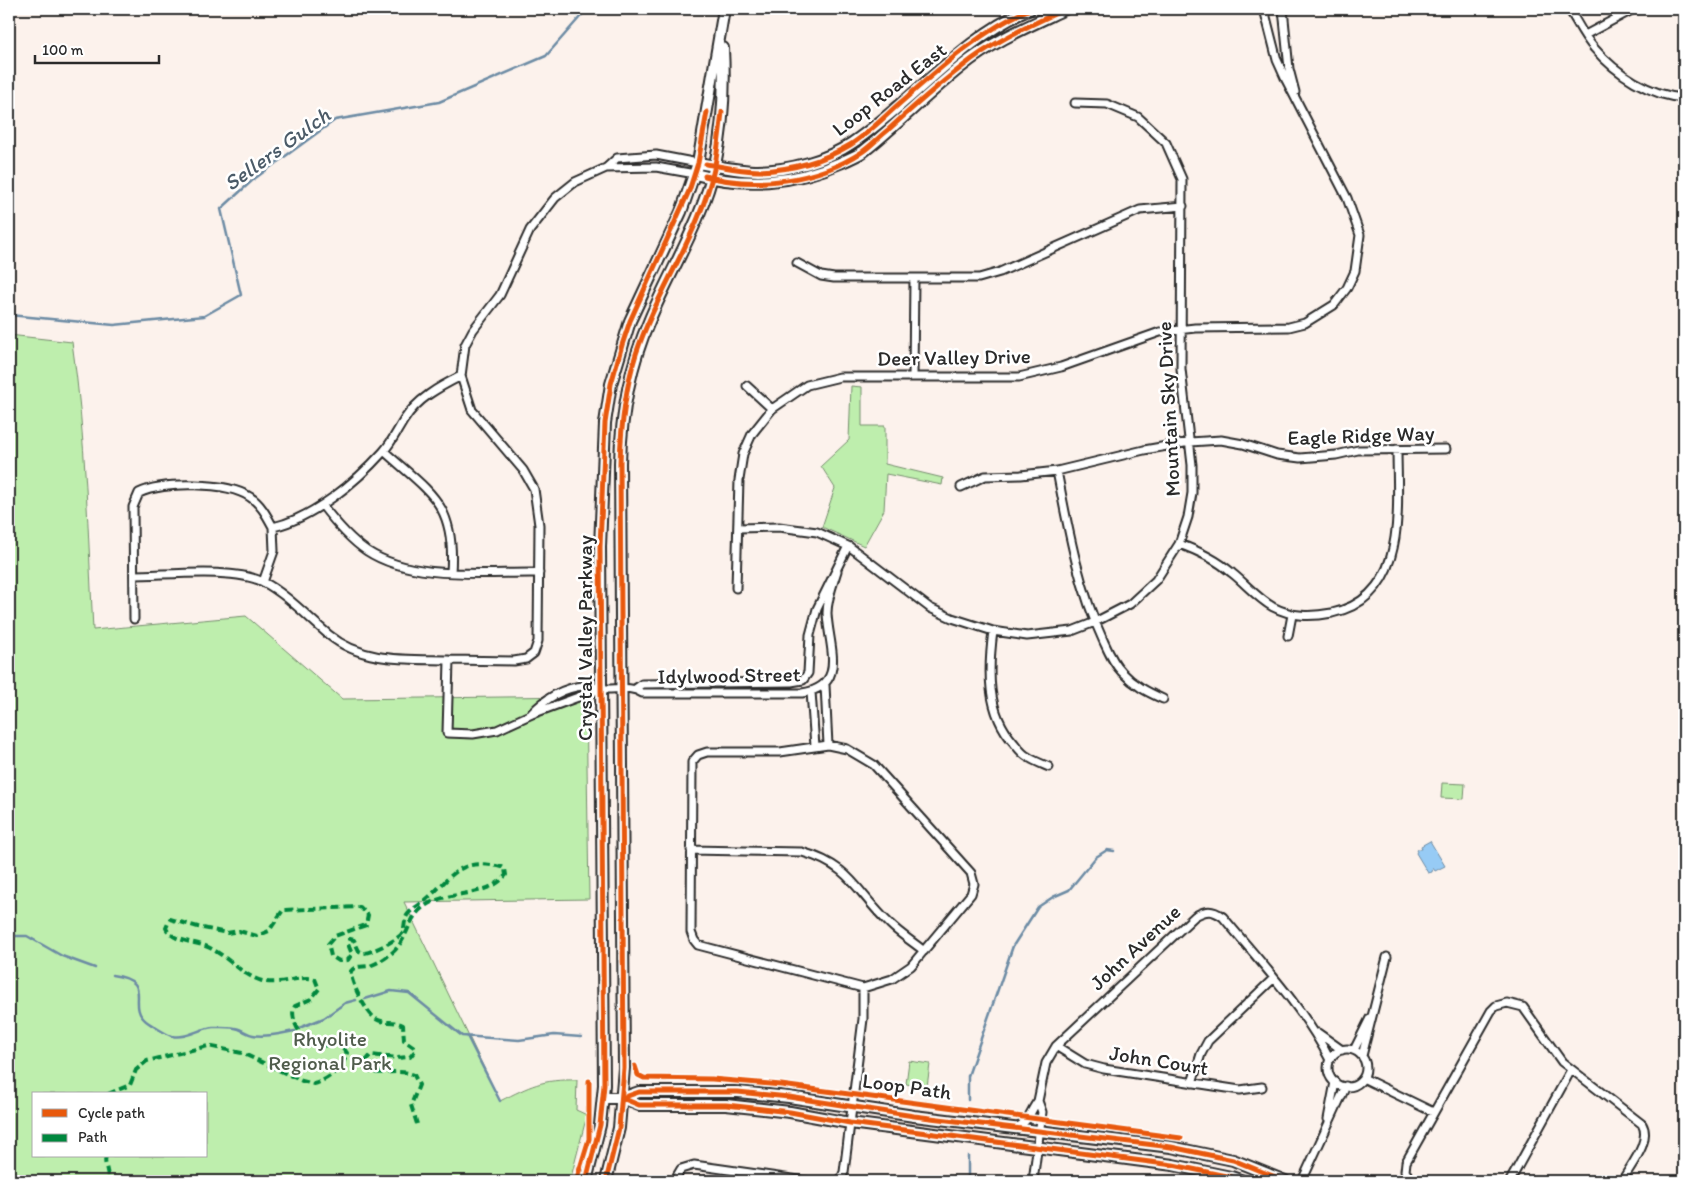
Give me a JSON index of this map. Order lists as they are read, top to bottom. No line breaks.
{"streets":{"main road":["Loop Road East","Crystal Valley Parkway"],"street":["Deer Valley Drive","Mountain Sky Drive","Eagle Ridge Way","Idylwood Street","John Avenue","John Court"],"cycle path":["Loop Path"]},"crossings":[["Loop Road East","Crystal Valley Parkway"],["Deer Valley Drive","Mountain Sky Drive"],["Mountain Sky Drive","Eagle Ridge Way"],["Mountain Sky Drive","Idylwood Street"],["Crystal Valley Parkway","Idylwood Street"],["John Avenue","John Court"]],"water":["Sellers Gulch"],"parks":["Rhyolite Regional Park"],"legend":["Cycle path","Path"],"scale_bar":"100 m"}
